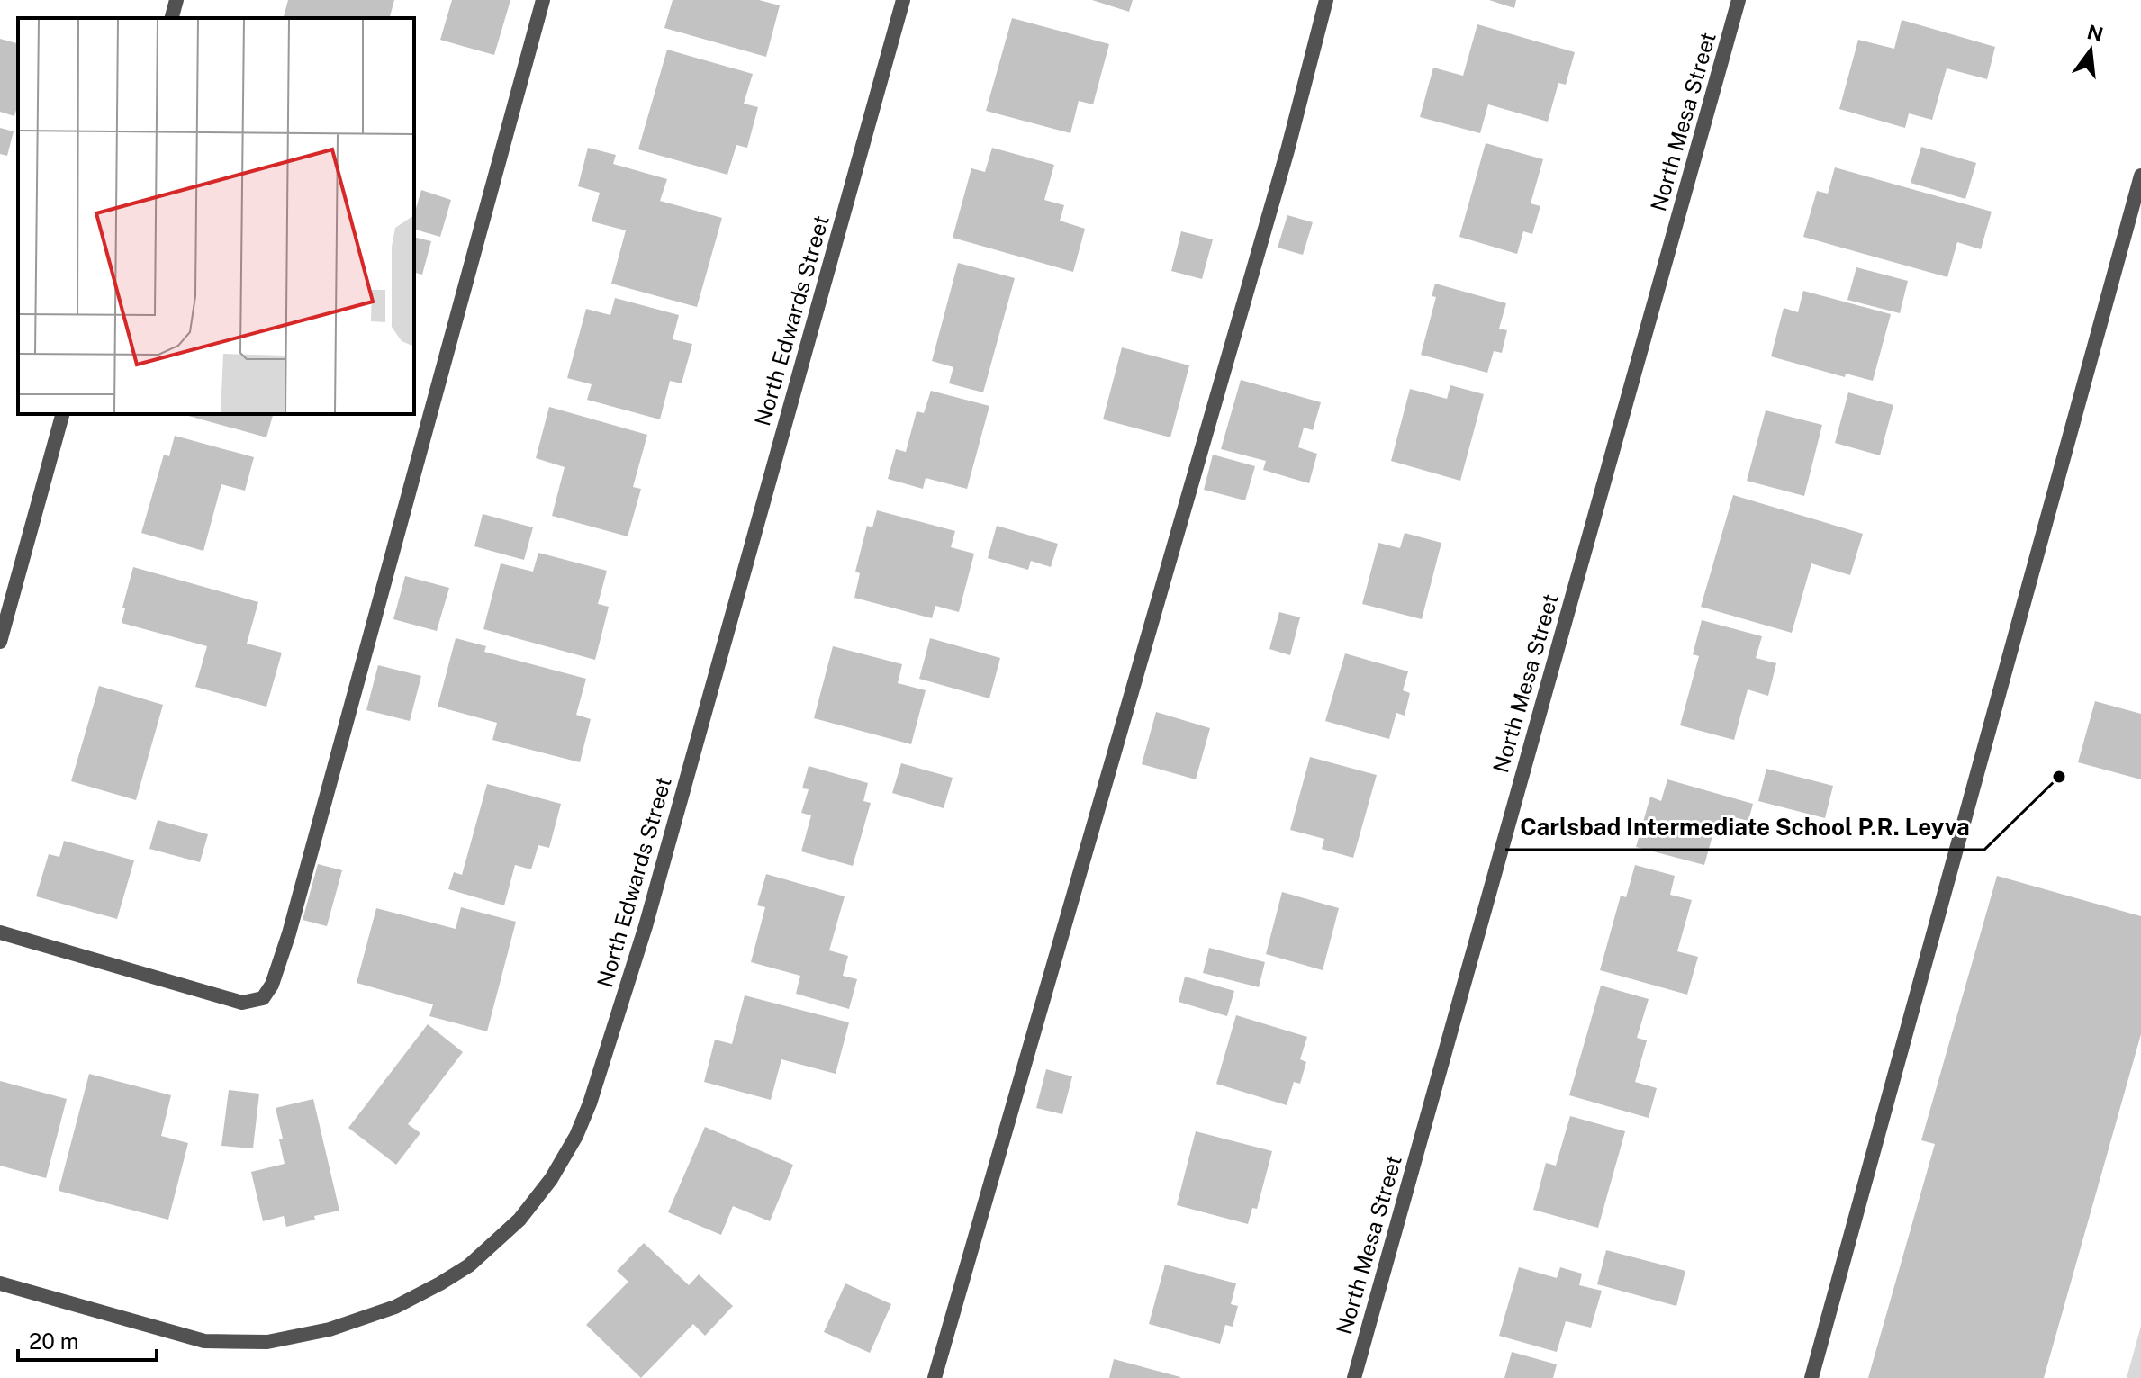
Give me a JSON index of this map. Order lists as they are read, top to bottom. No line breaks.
{"streets":{"street":["North Mesa Street","North Edwards Street"]},"places":["Carlsbad Intermediate School P.R. Leyva"],"scale_bar":"20 m","north":"top"}
